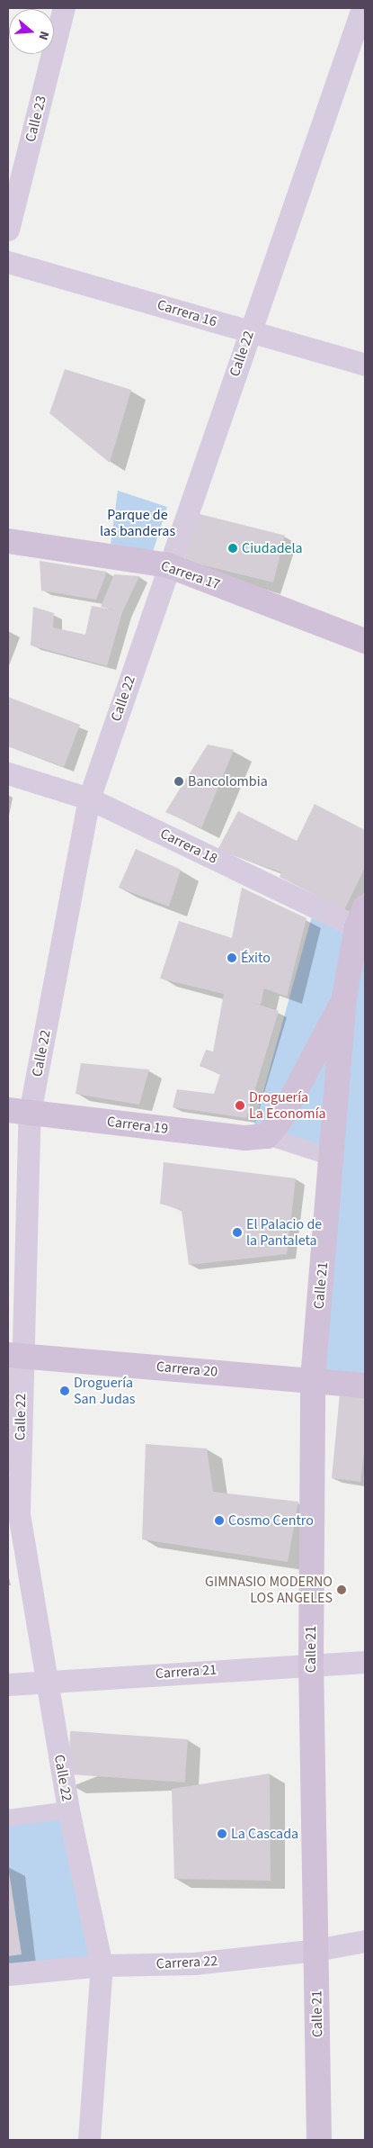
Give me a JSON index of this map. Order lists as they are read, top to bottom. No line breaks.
{"streets":{"main road":["Carrera 17","Carrera 19","Calle 21","Carrera 20"],"street":["Calle 23","Carrera 16","Calle 22","Carrera 18","Carrera 21","Carrera 22"]},"crossings":[["Carrera 16","Calle 22"],["Calle 22","Carrera 17"],["Calle 22","Carrera 18"],["Calle 22","Carrera 19"],["Calle 22","Carrera 20"],["Calle 22","Carrera 21"],["Calle 22","Carrera 22"],["Carrera 18","Calle 21"],["Carrera 19","Calle 21"],["Calle 21","Carrera 20"],["Calle 21","Carrera 21"],["Calle 21","Carrera 22"]],"parks":["Parque de las banderas"],"places":["Ciudadela","Bancolombia","Éxito","Droguería La Economía","El Palacio de la Pantaleta","Droguería San Judas","Cosmo Centro","GIMNASIO MODERNO LOS ANGELES","La Cascada"],"north":"right"}
